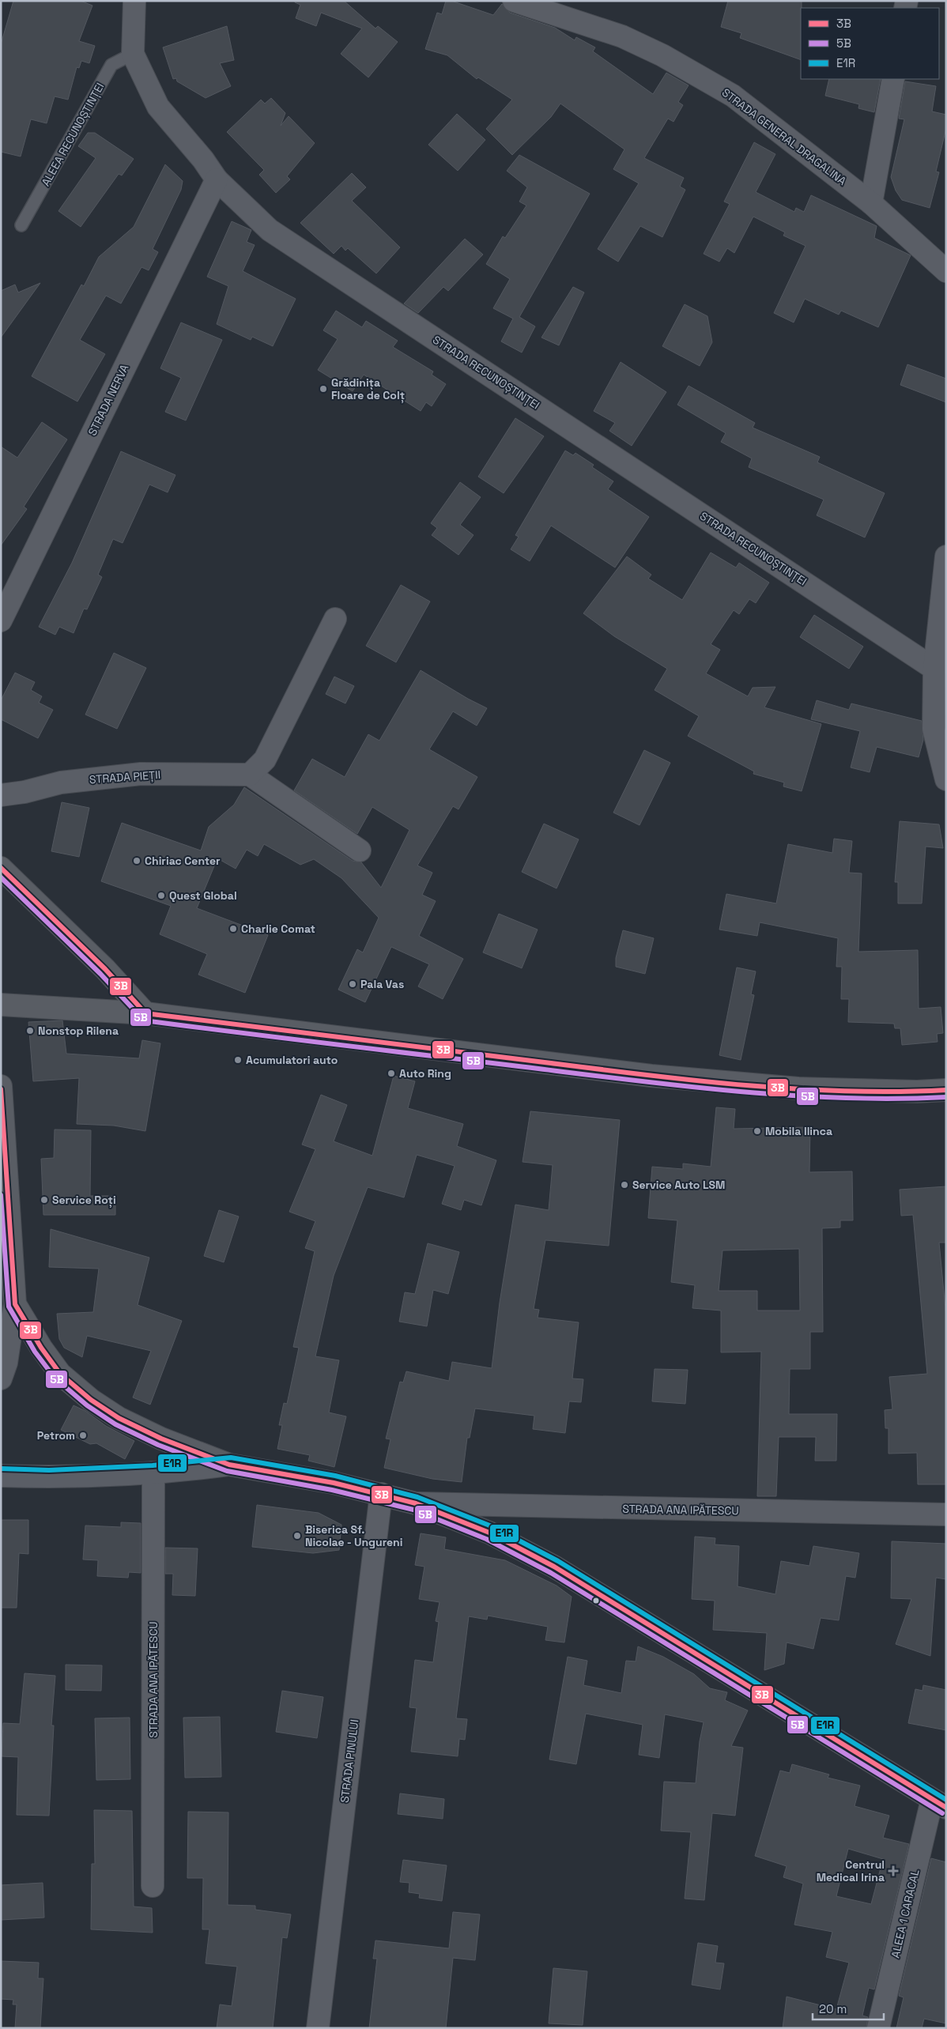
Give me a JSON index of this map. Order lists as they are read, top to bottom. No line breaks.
{"streets":{"street":["STRADA GENERAL DRAGALINA","STRADA RECUNOȘTINȚEI","STRADA NERVA","STRADA PIEȚII","STRADA ANA IPĂTESCU","STRADA PINULUI","ALEEA 1 CARACAL"],"lane":["ALEEA RECUNOȘTINȚEI"]},"crossings":[["ALEEA RECUNOȘTINȚEI","STRADA RECUNOȘTINȚEI"],["STRADA RECUNOȘTINȚEI","STRADA NERVA"]],"places":{"other":["Grădinița Floare de Colț","Chiriac Center","Quest Global","Charlie Comat","Pala Vas","Nonstop Rilena","Acumulatori auto","Auto Ring","Mobila Ilinca","Service Auto LSM","Service Roți","Petrom","Biserica Sf. Nicolae - Ungureni"],"health":["Centrul Medical Irina"]},"lines":["transit line 3B","transit line 5B","transit line E1R"],"legend":["3B","5B","E1R"],"scale_bar":"20 m"}
